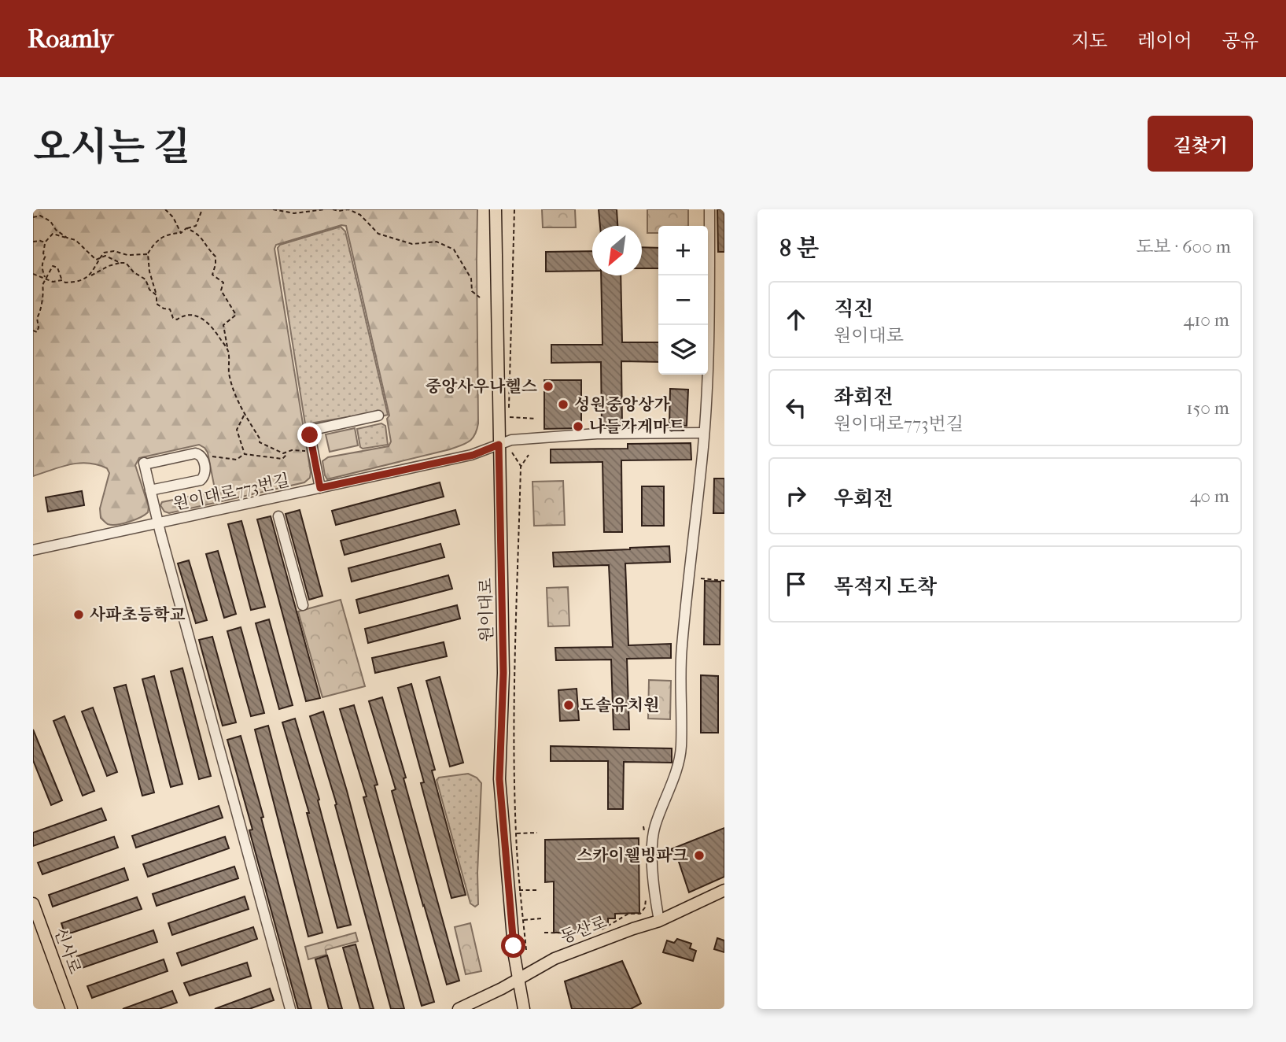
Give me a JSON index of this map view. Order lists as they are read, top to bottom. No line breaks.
{"streets":{"main road":["원이대로","동산로","신사로"],"street":["원이대로773번길"]},"crossings":[["원이대로773번길","원이대로"],["원이대로","동산로"]],"places":["중앙사우나헬스","성원중앙상가","나들가게마트","사파초등학교","도솔유치원","스카이웰빙파크"],"north":"bottom left","page":{"header":"Roamly","nav":["지도","레이어","공유"],"title":"오시는 길","buttons":"길찾기","heading":["8 분","도보 · 600 m"],"map_buttons":["+","−"],"list":[["직진","원이대로","410 m"],["좌회전","원이대로773번길","150 m"],["우회전","40 m"],"목적지 도착"]}}
